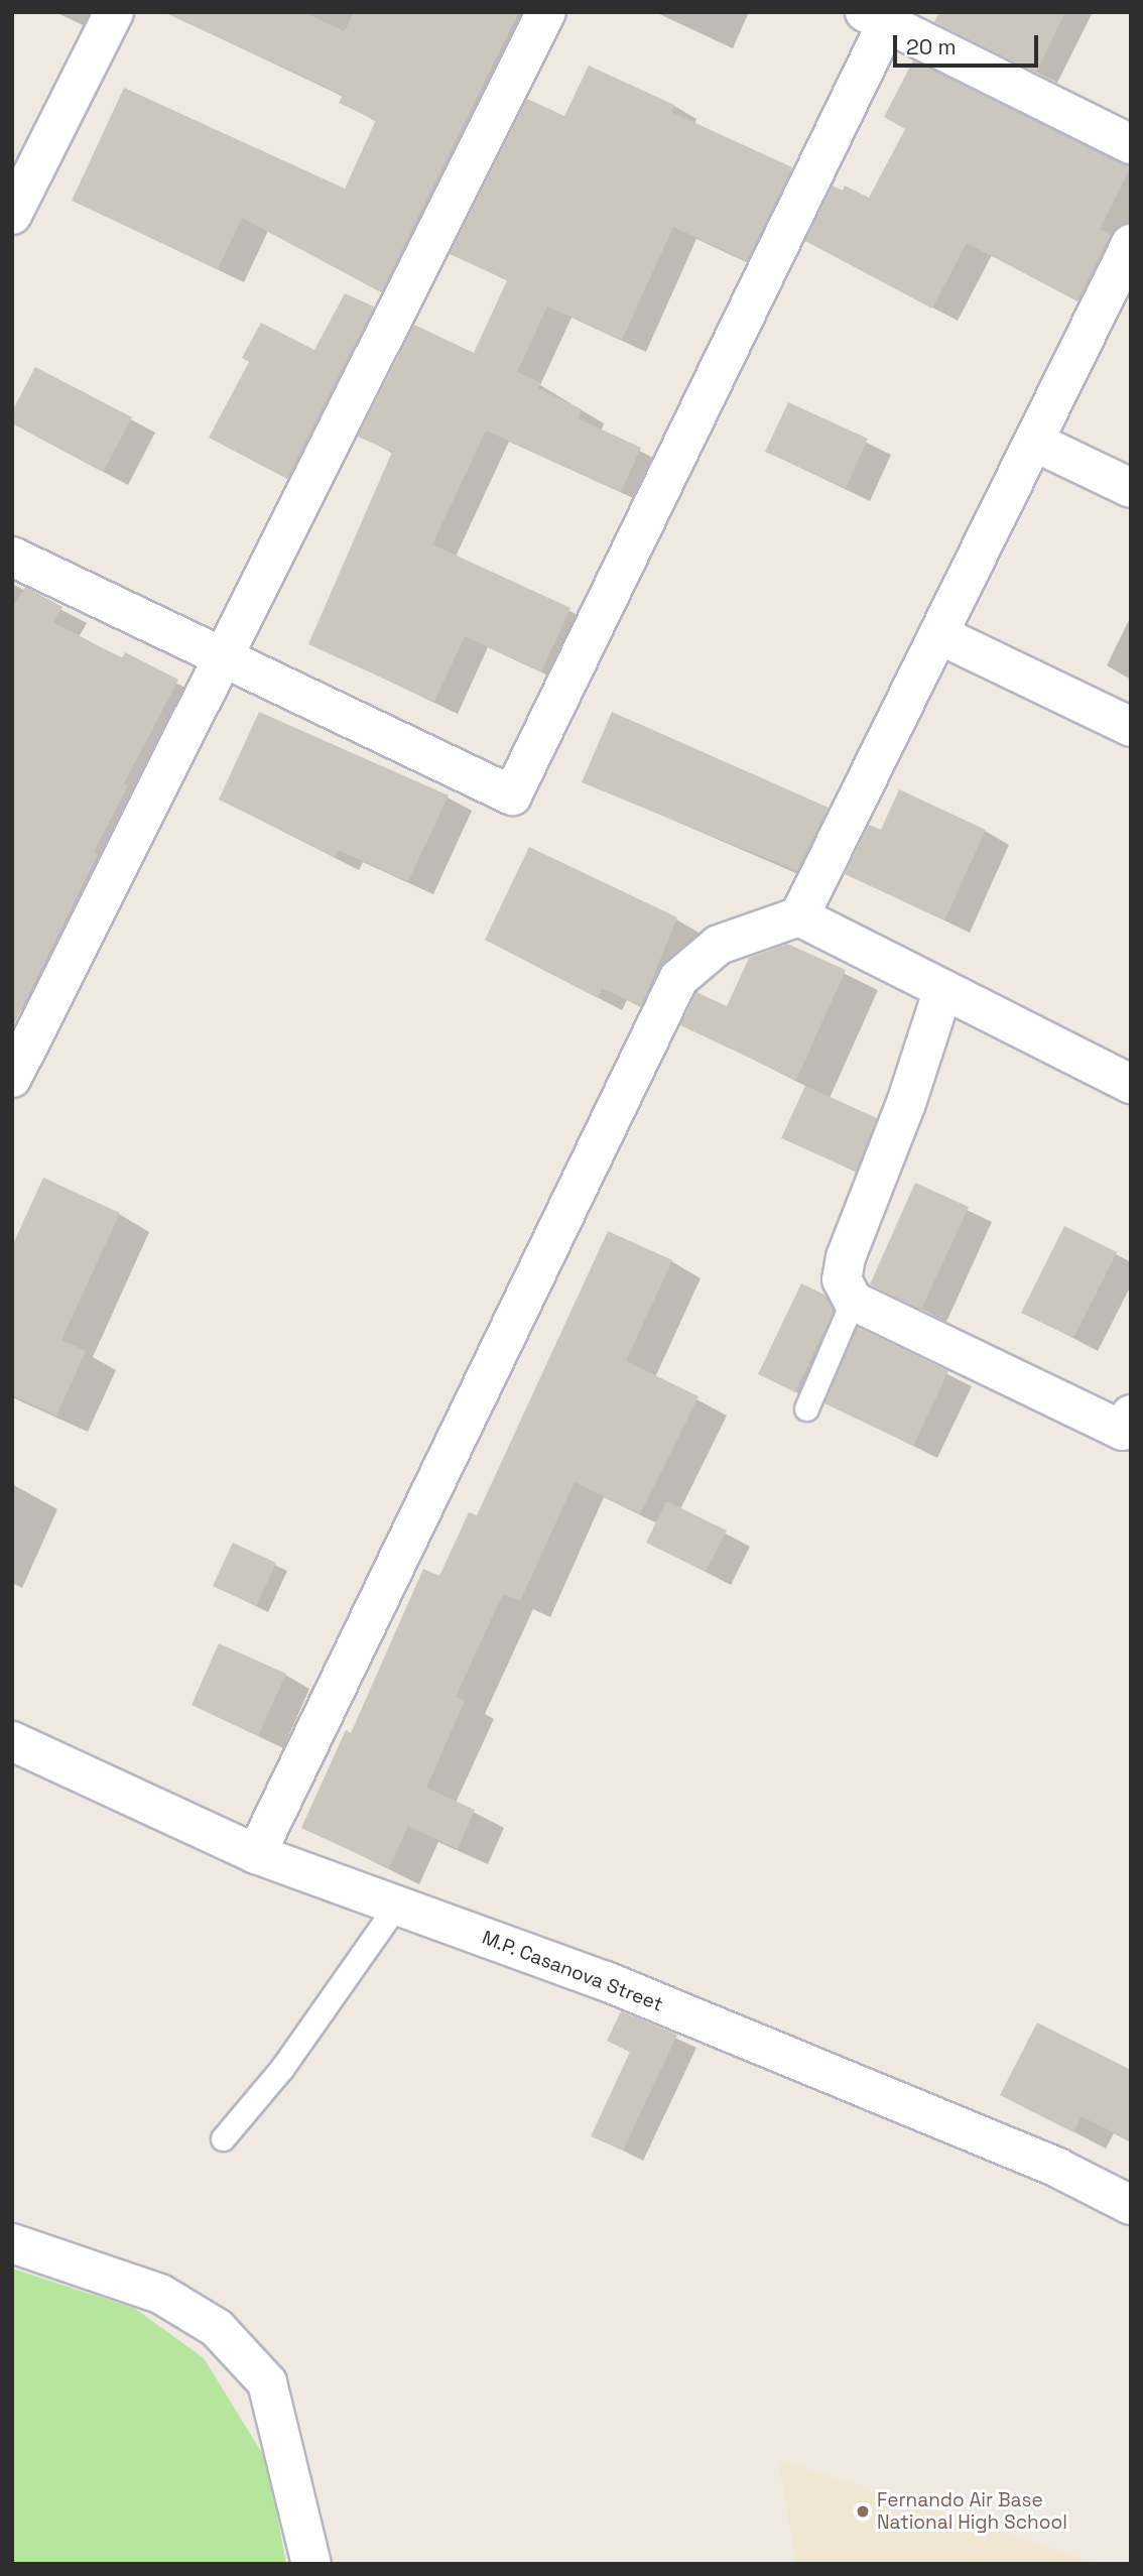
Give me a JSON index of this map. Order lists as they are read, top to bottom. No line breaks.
{"streets":{"street":["M.P. Casanova Street"]},"places":["Fernando Air Base National High School"],"scale_bar":"20 m"}
